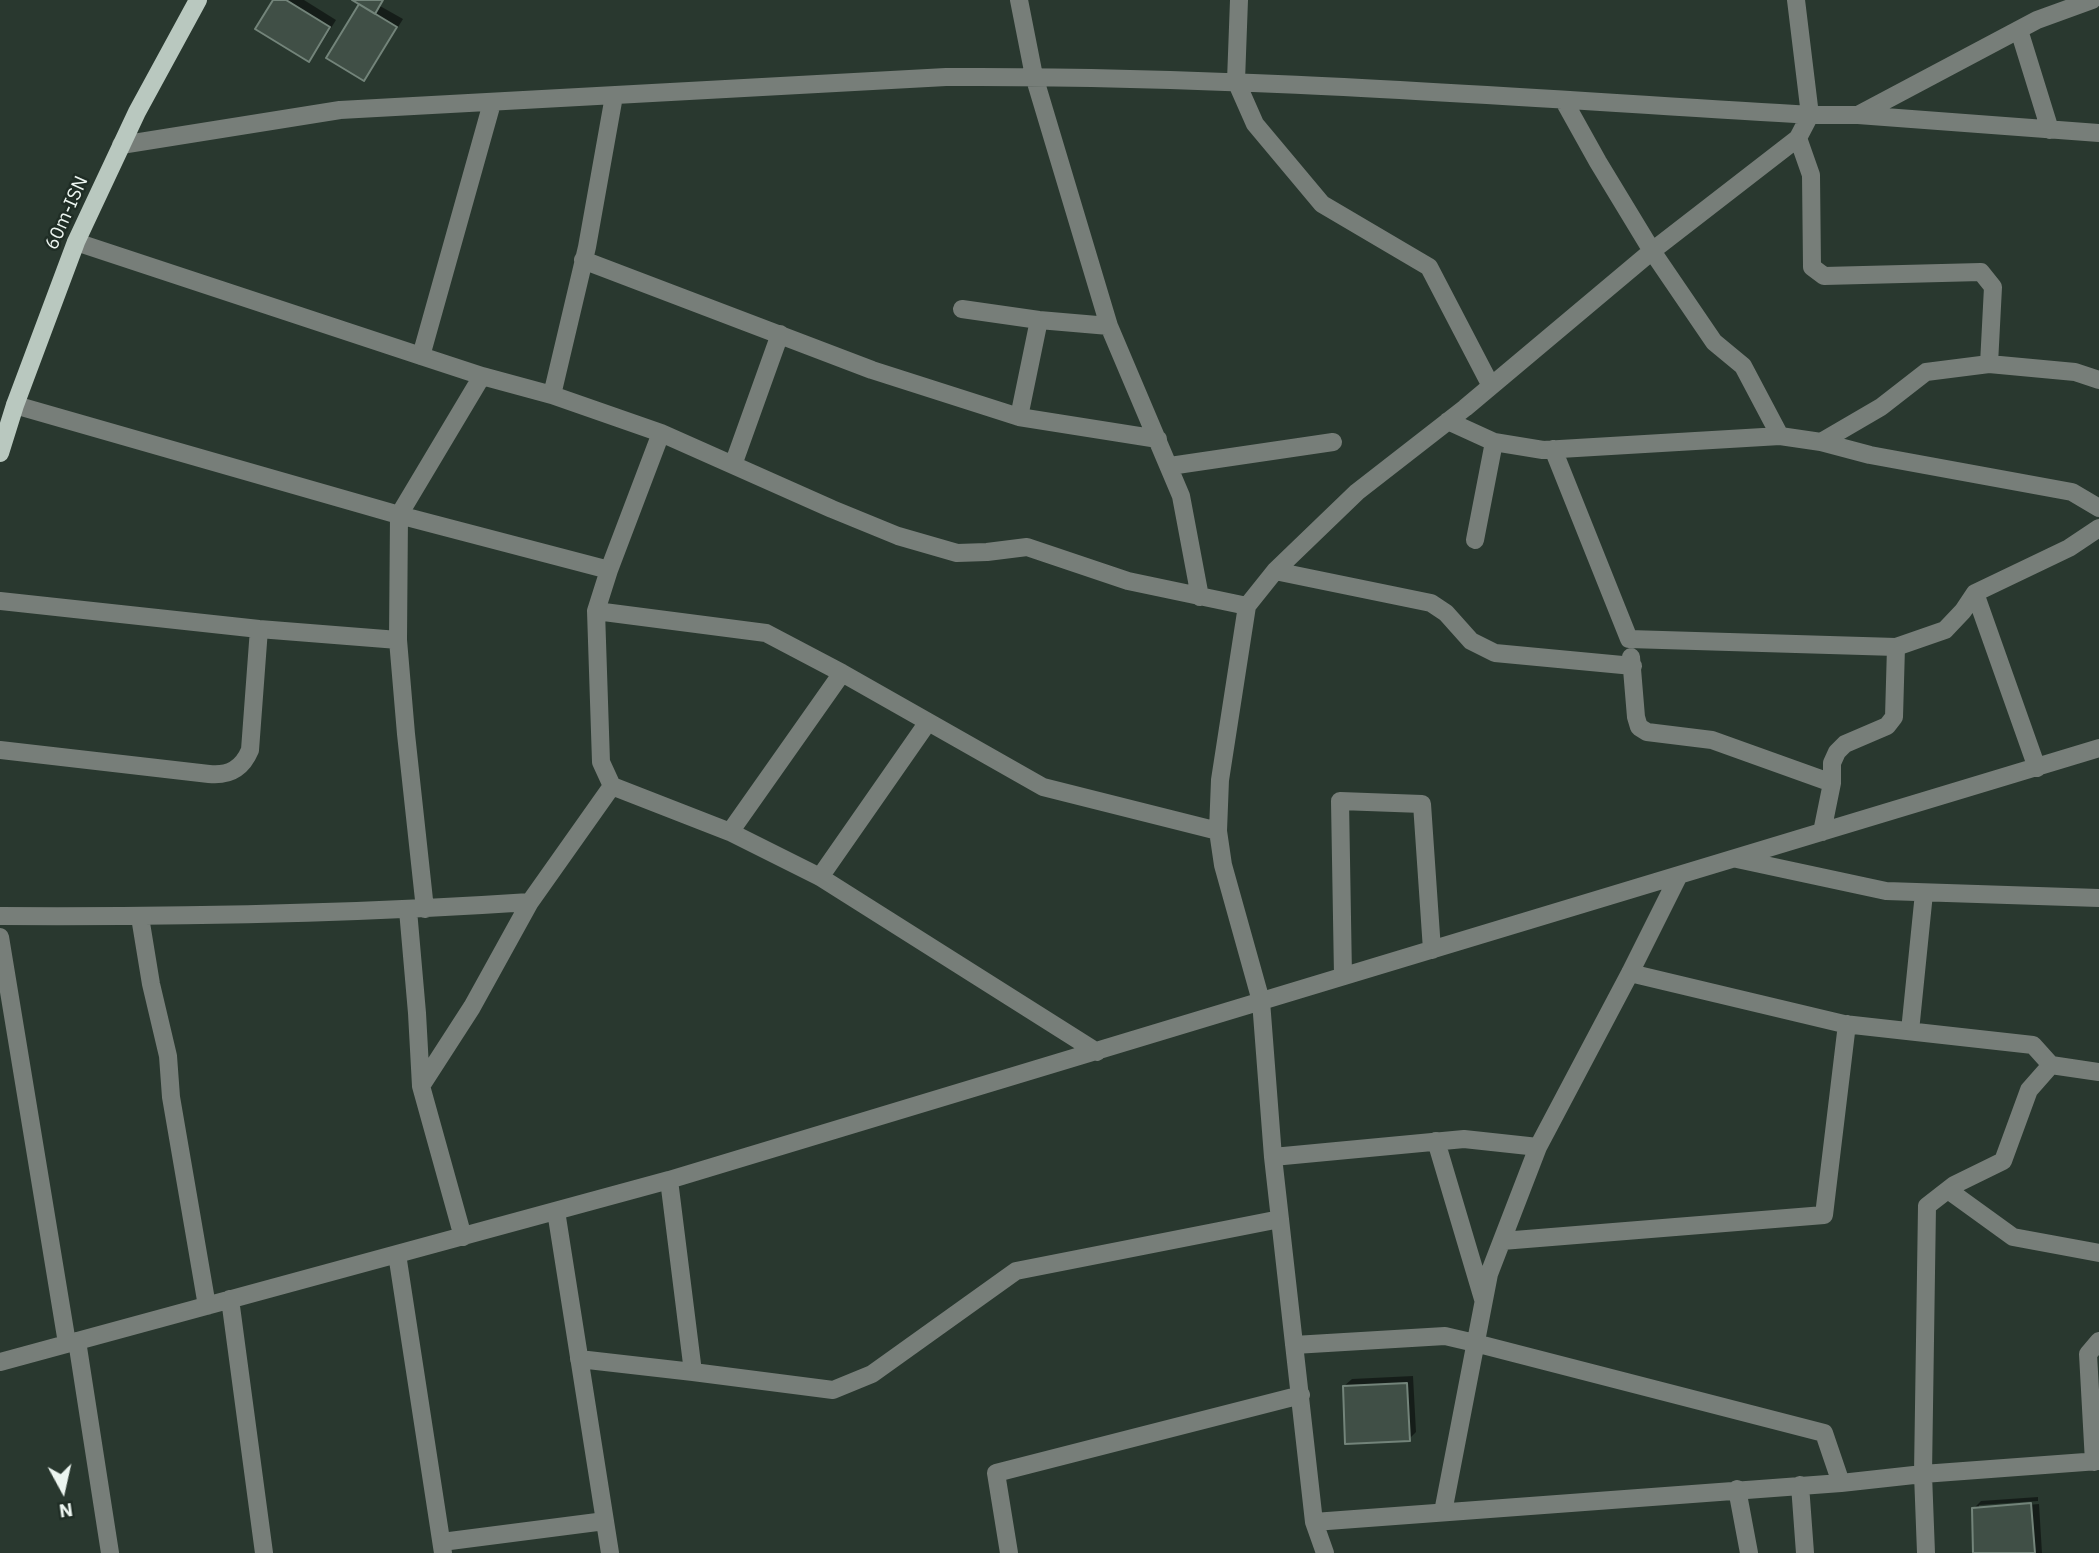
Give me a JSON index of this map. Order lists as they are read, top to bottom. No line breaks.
{"streets":{"main road":["60m-ISN"]},"north":"bottom"}
